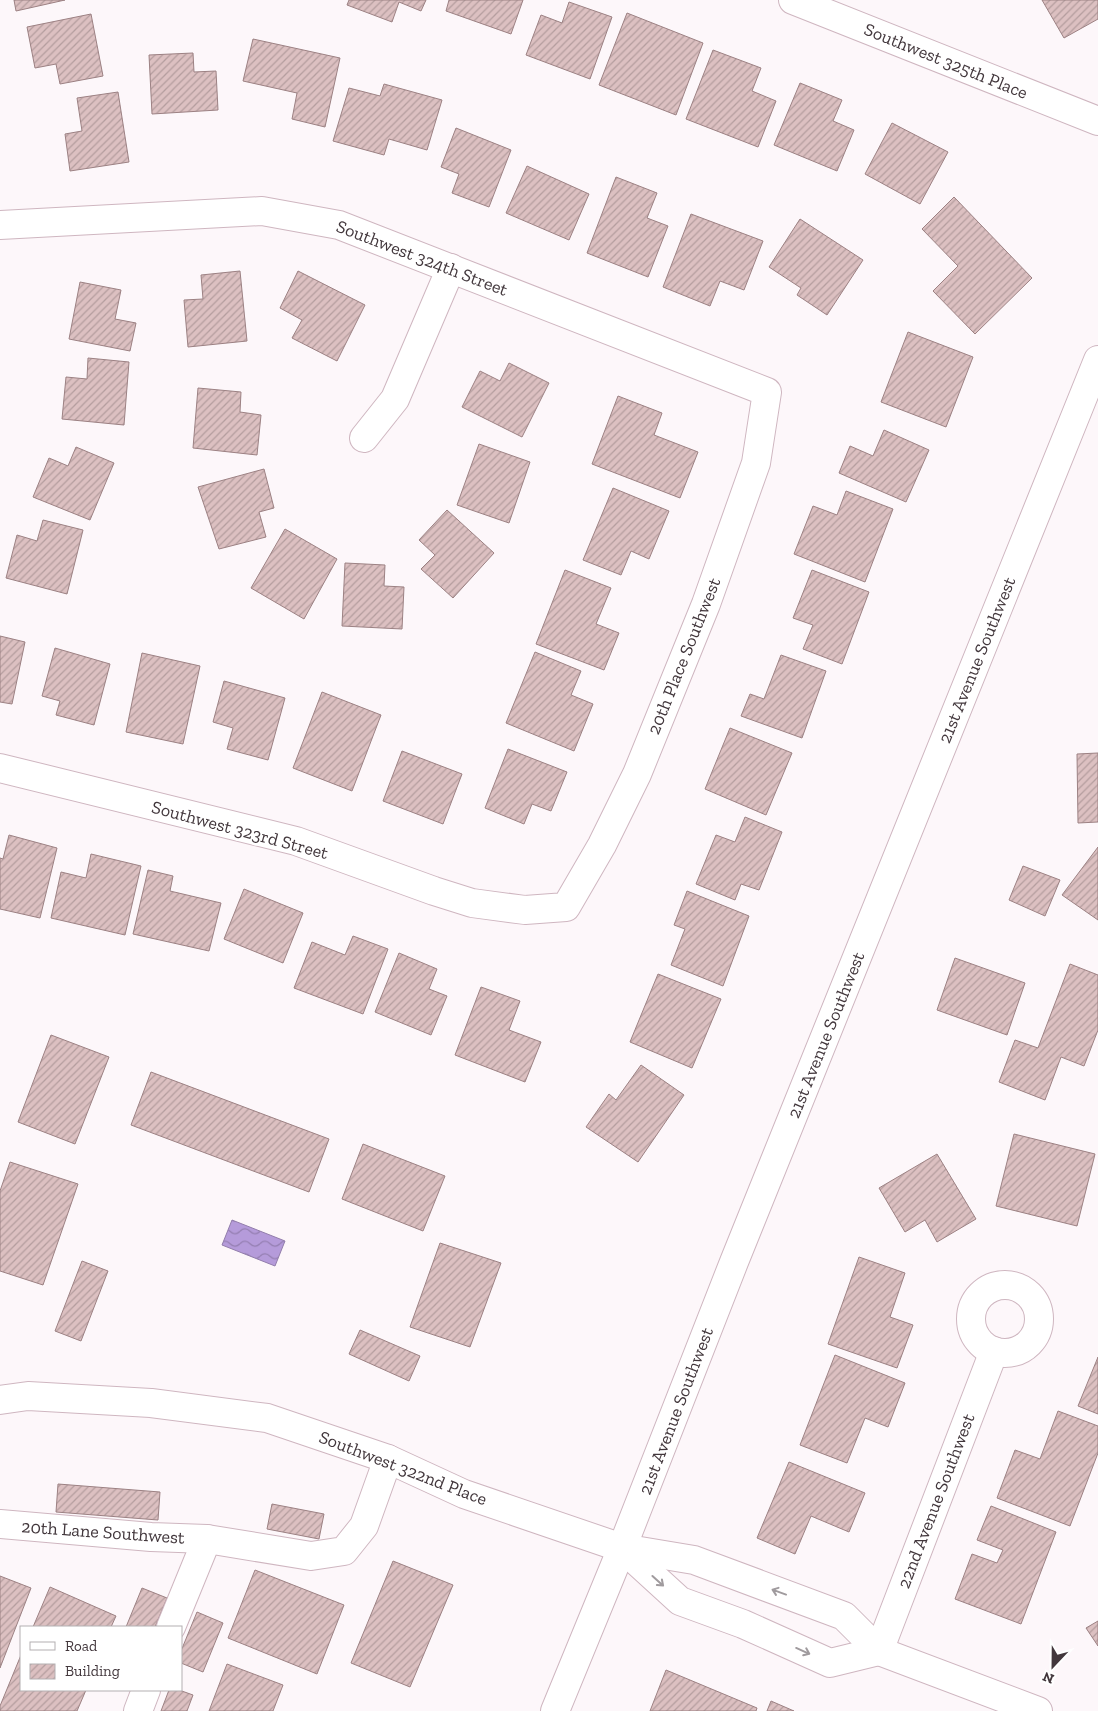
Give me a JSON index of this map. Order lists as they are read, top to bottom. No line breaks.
{"streets":{"street":["Southwest 325th Place","Southwest 324th Street","20th Place Southwest","21st Avenue Southwest","Southwest 323rd Street","Southwest 322nd Place","22nd Avenue Southwest","20th Lane Southwest"]},"crossings":[["Southwest 324th Street","20th Place Southwest"],["20th Place Southwest","Southwest 323rd Street"],["21st Avenue Southwest","Southwest 322nd Place"],["Southwest 322nd Place","22nd Avenue Southwest"],["Southwest 322nd Place","20th Lane Southwest"]],"legend":["Road","Building"],"north":"bottom"}
